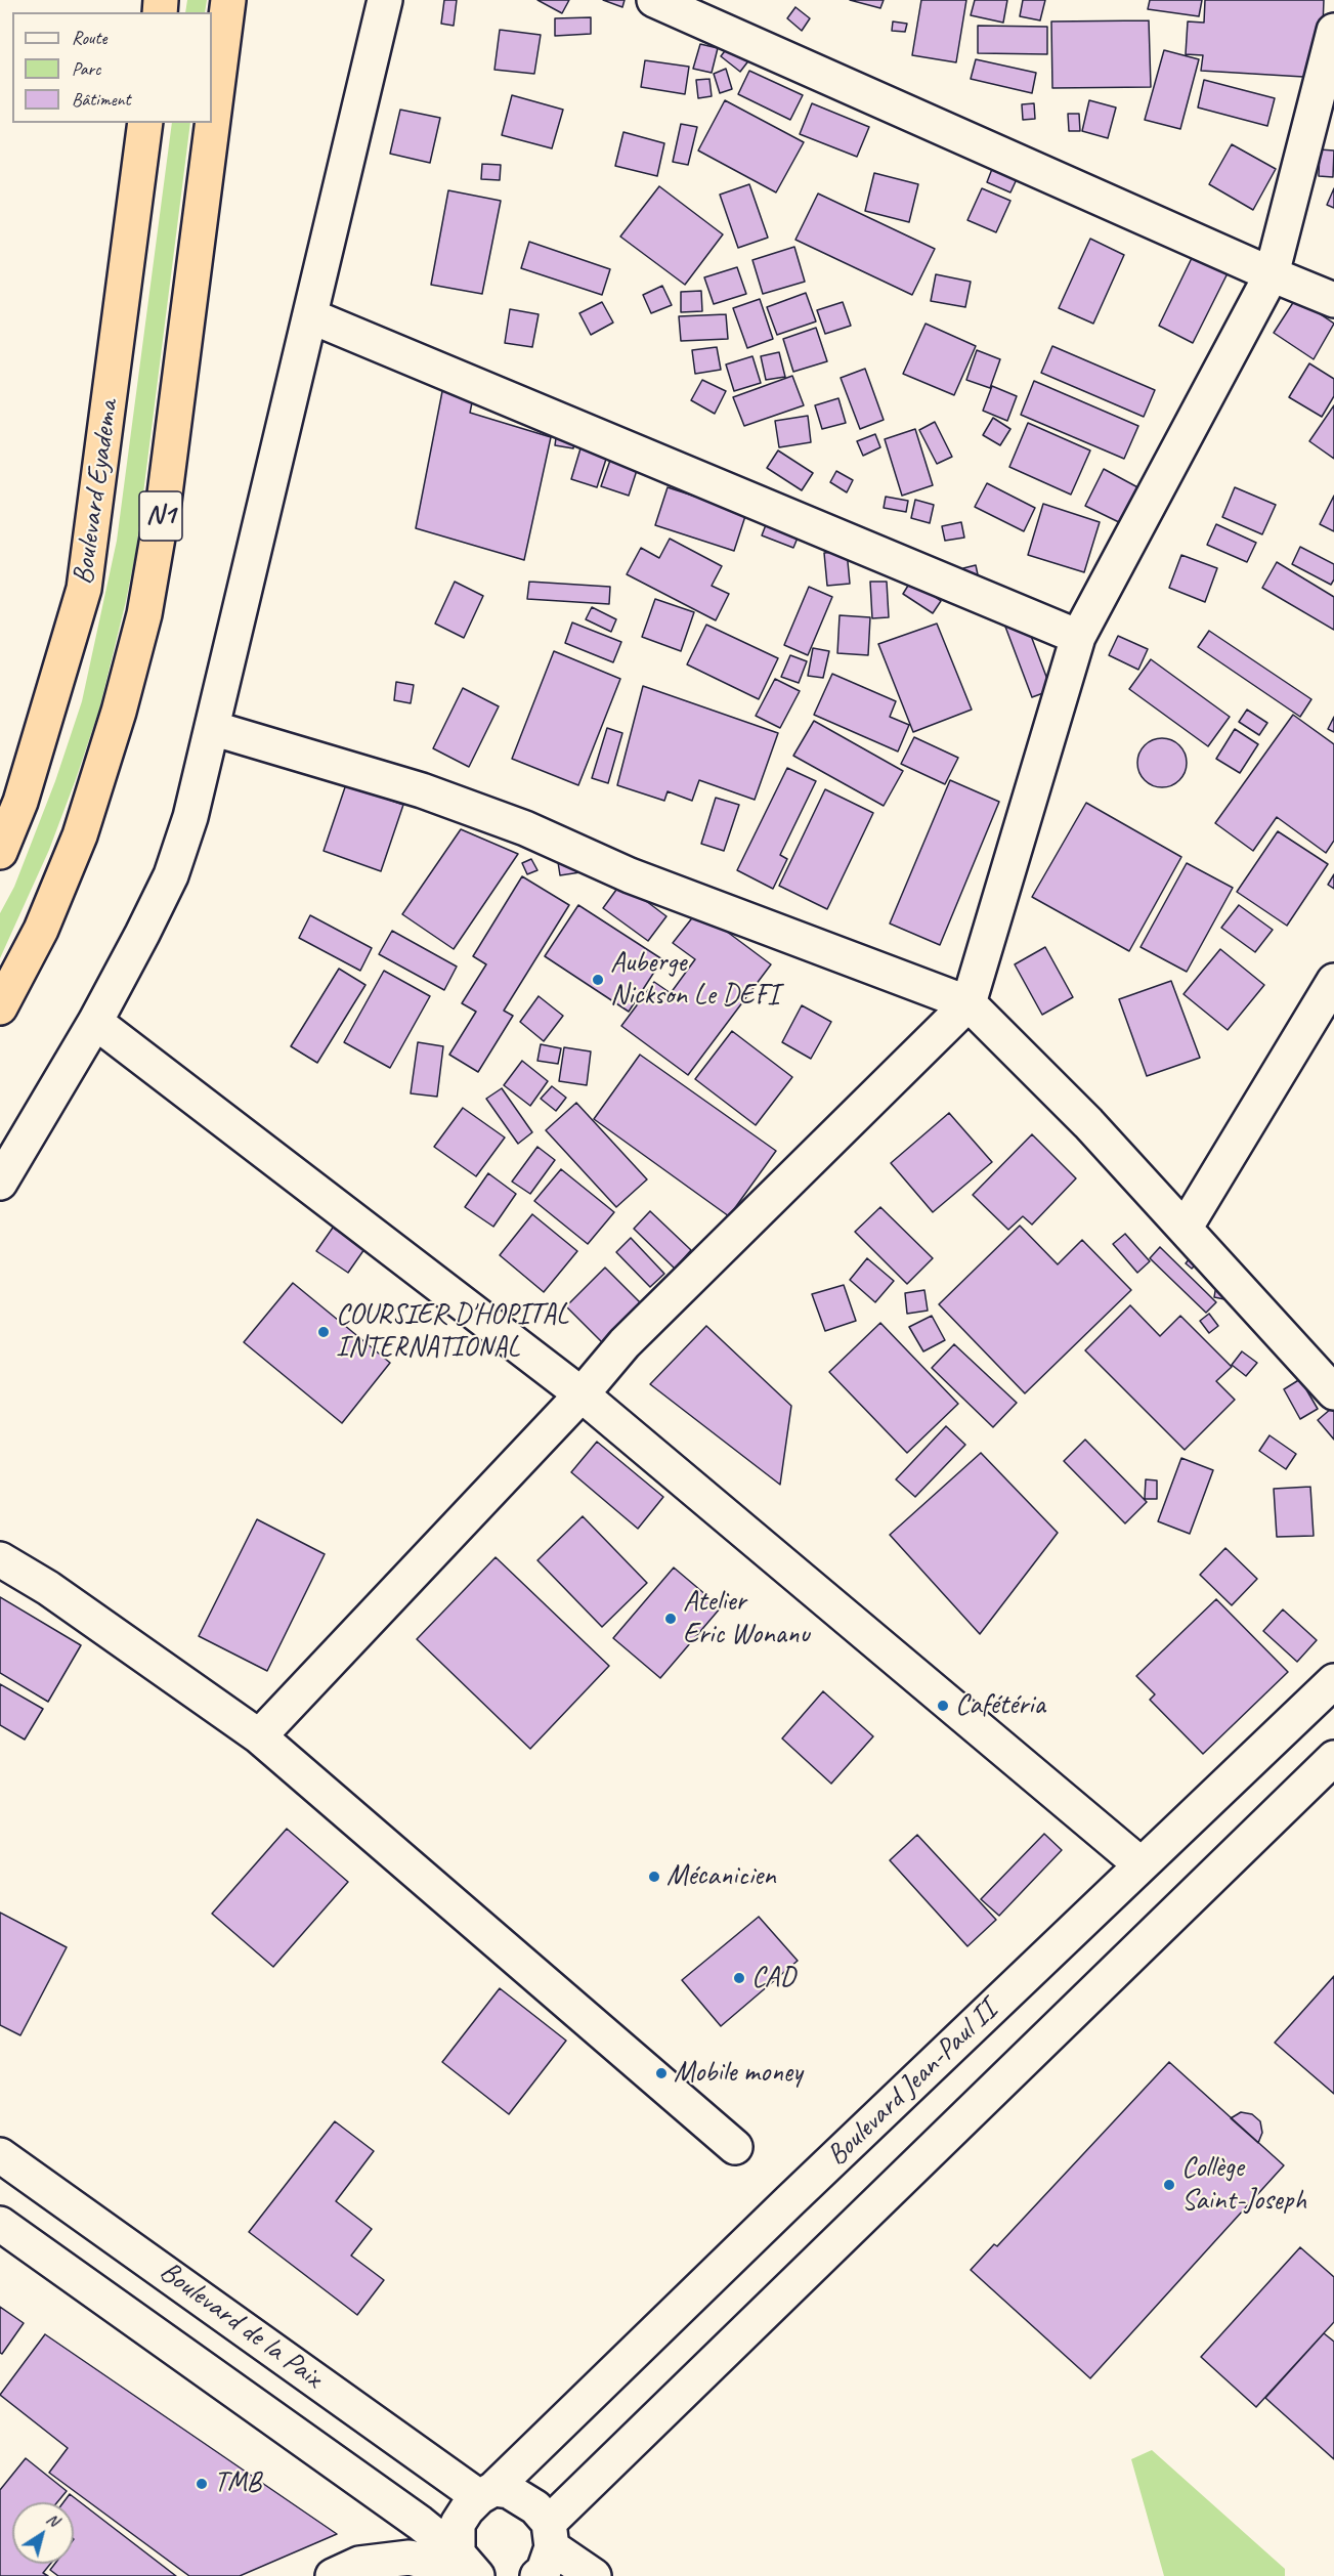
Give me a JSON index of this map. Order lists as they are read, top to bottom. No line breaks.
{"streets":{"highway":["Boulevard Eyadema","N1"],"street":["Boulevard Jean-Paul II","Boulevard de la Paix"]},"crossings":[["Boulevard Jean-Paul II","Boulevard de la Paix"]],"places":["Auberge Nickson Le DEFI","COURSIER D'HOPITAL INTERNATIONAL","Atelier Eric Wonanu","Cafétéria","Mécanicien","CAD","Mobile money","Collège Saint-Joseph","TMB"],"legend":["Route","Parc","Bâtiment"],"north":"top right"}
